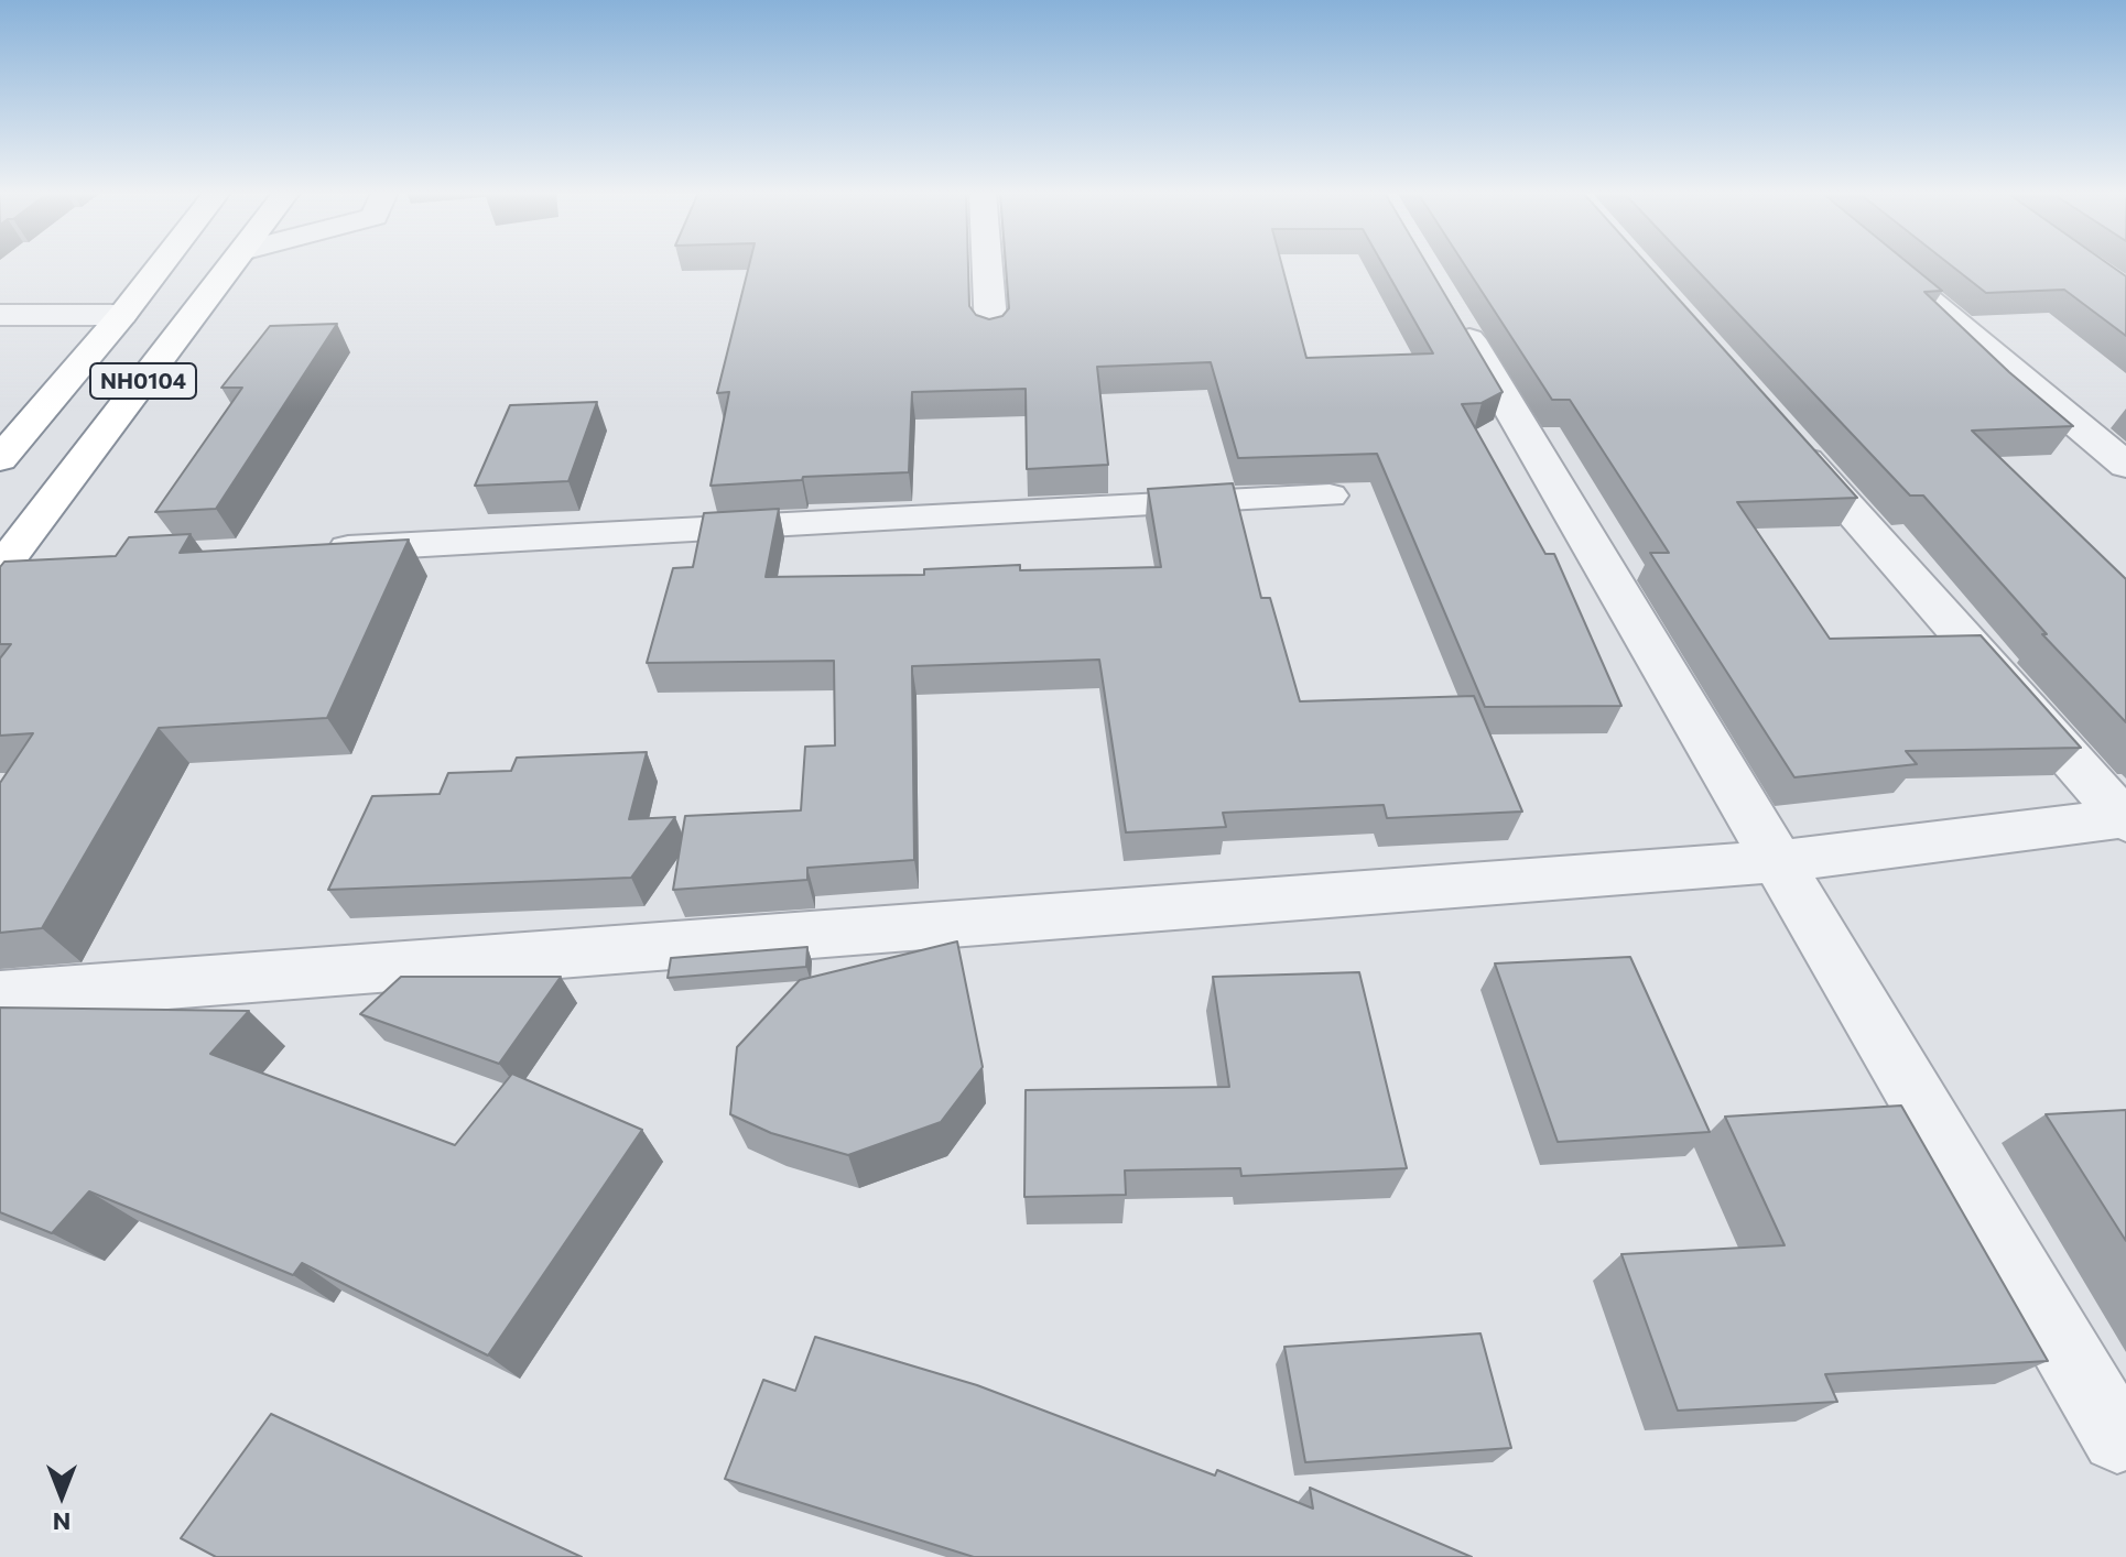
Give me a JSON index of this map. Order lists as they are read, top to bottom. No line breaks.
{"streets":{"highway":["NH0104"]},"north":"bottom"}
